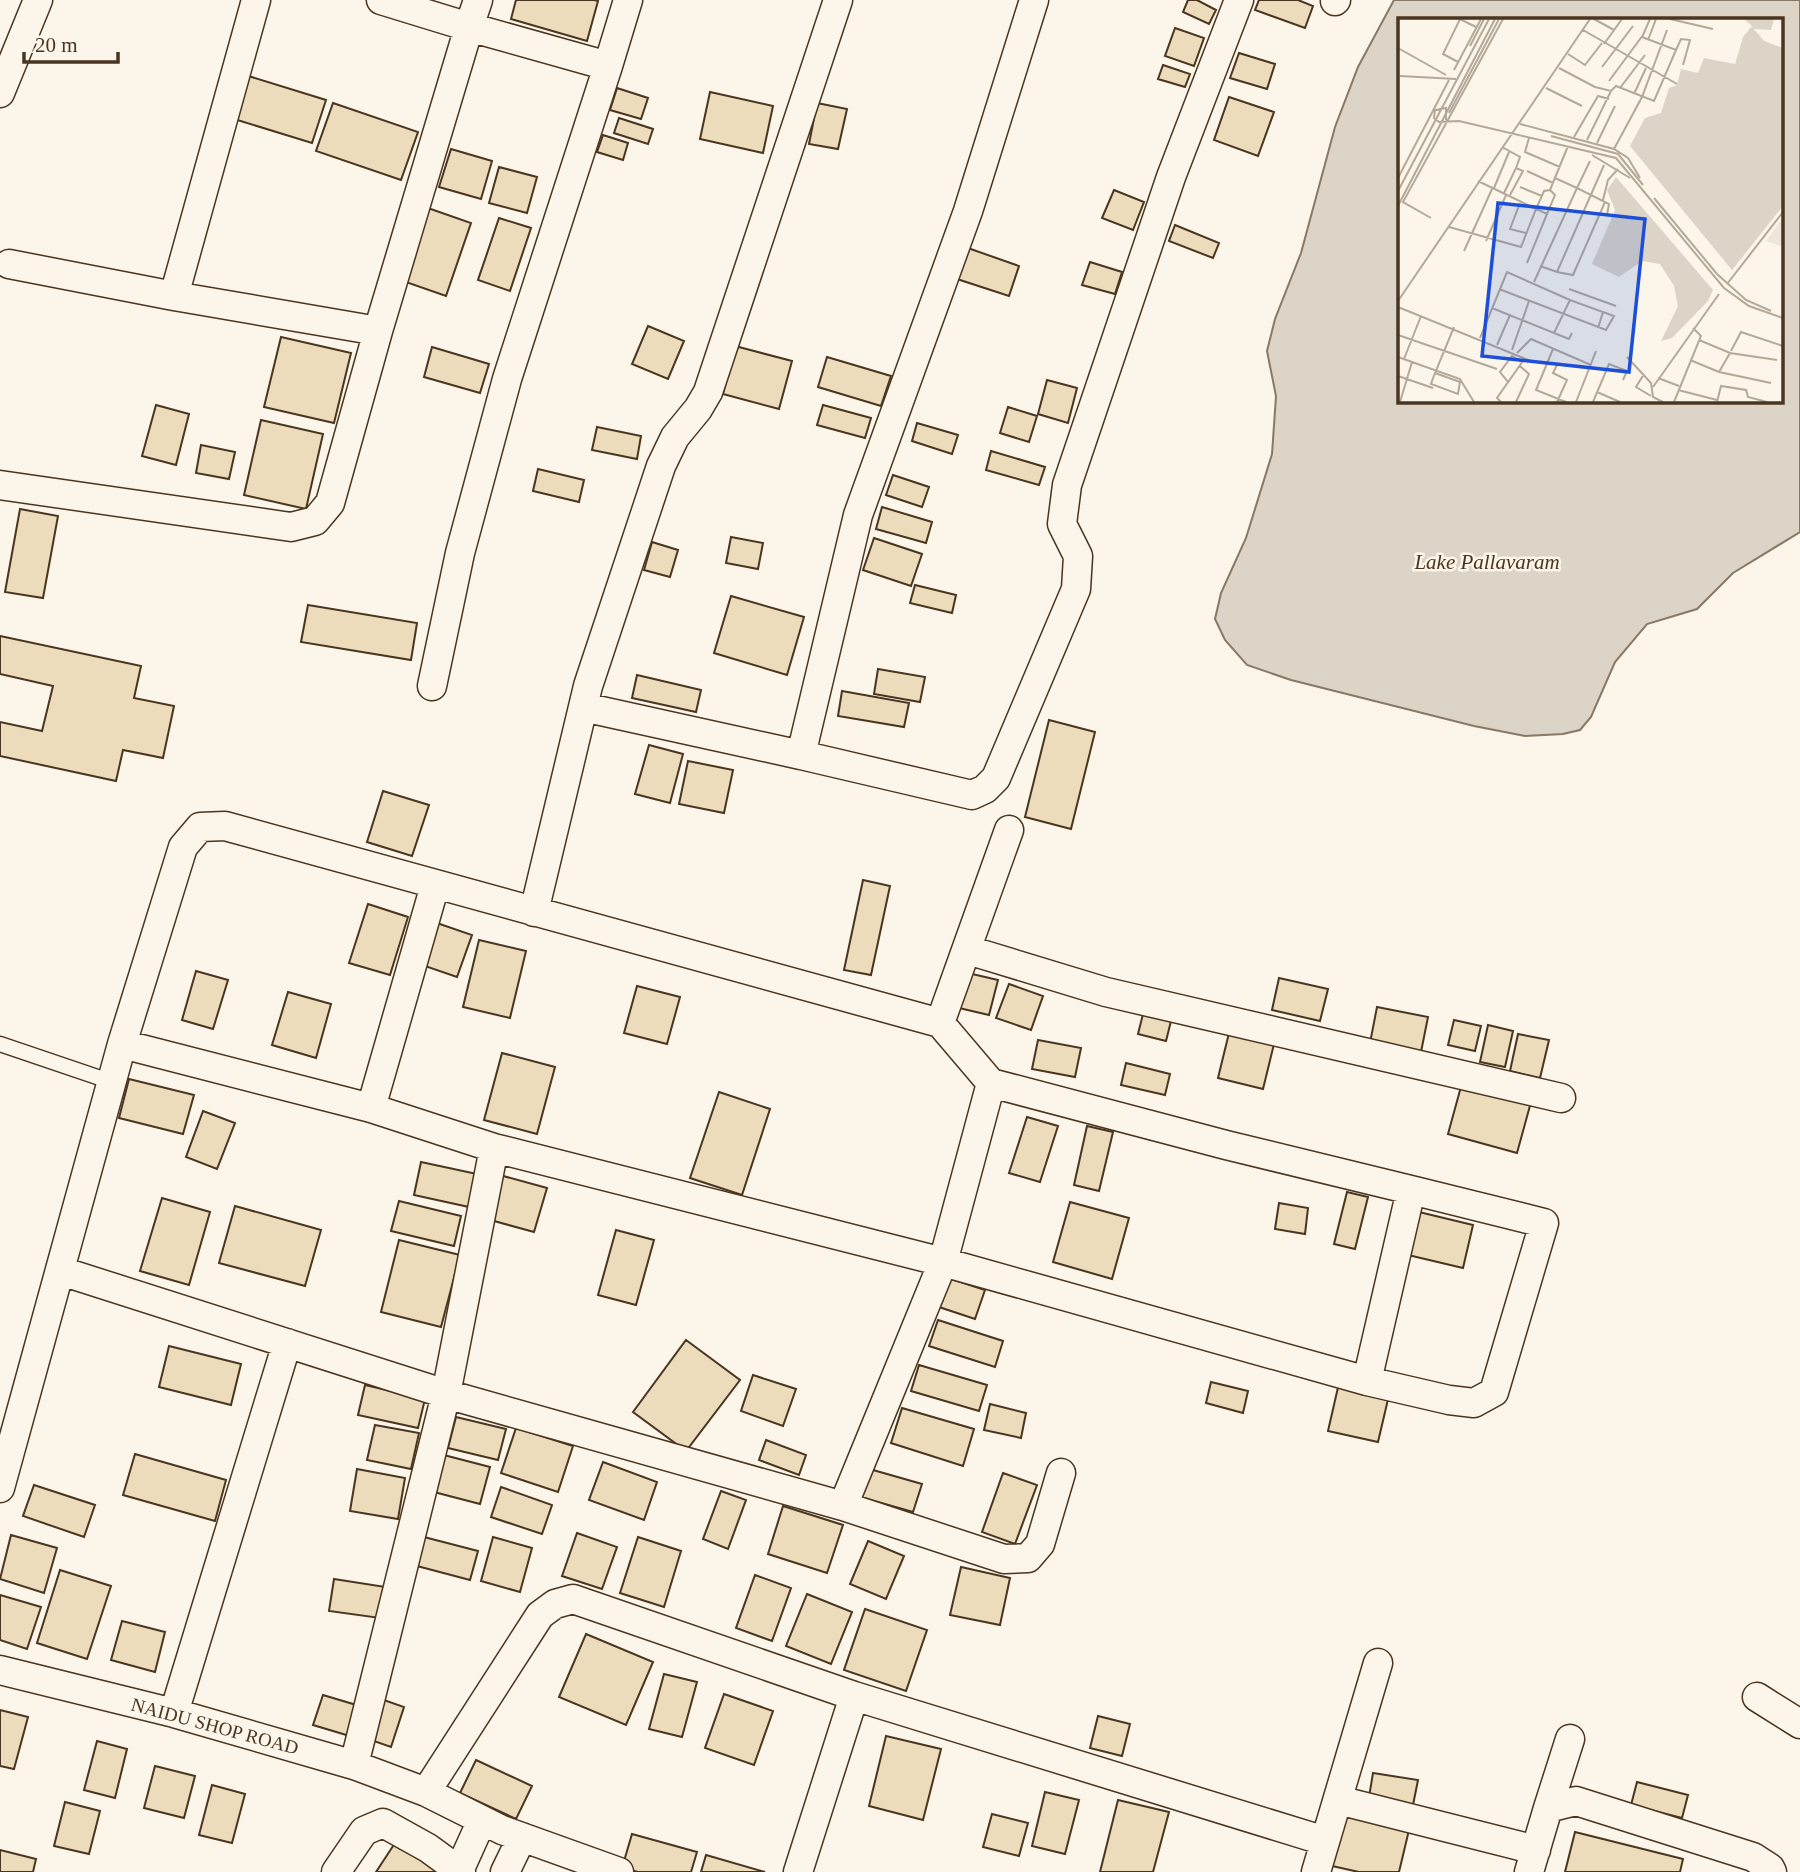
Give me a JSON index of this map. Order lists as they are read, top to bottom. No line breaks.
{"streets":{"street":["NAIDU SHOP ROAD"]},"water":["Lake Pallavaram"],"scale_bar":"20 m"}
